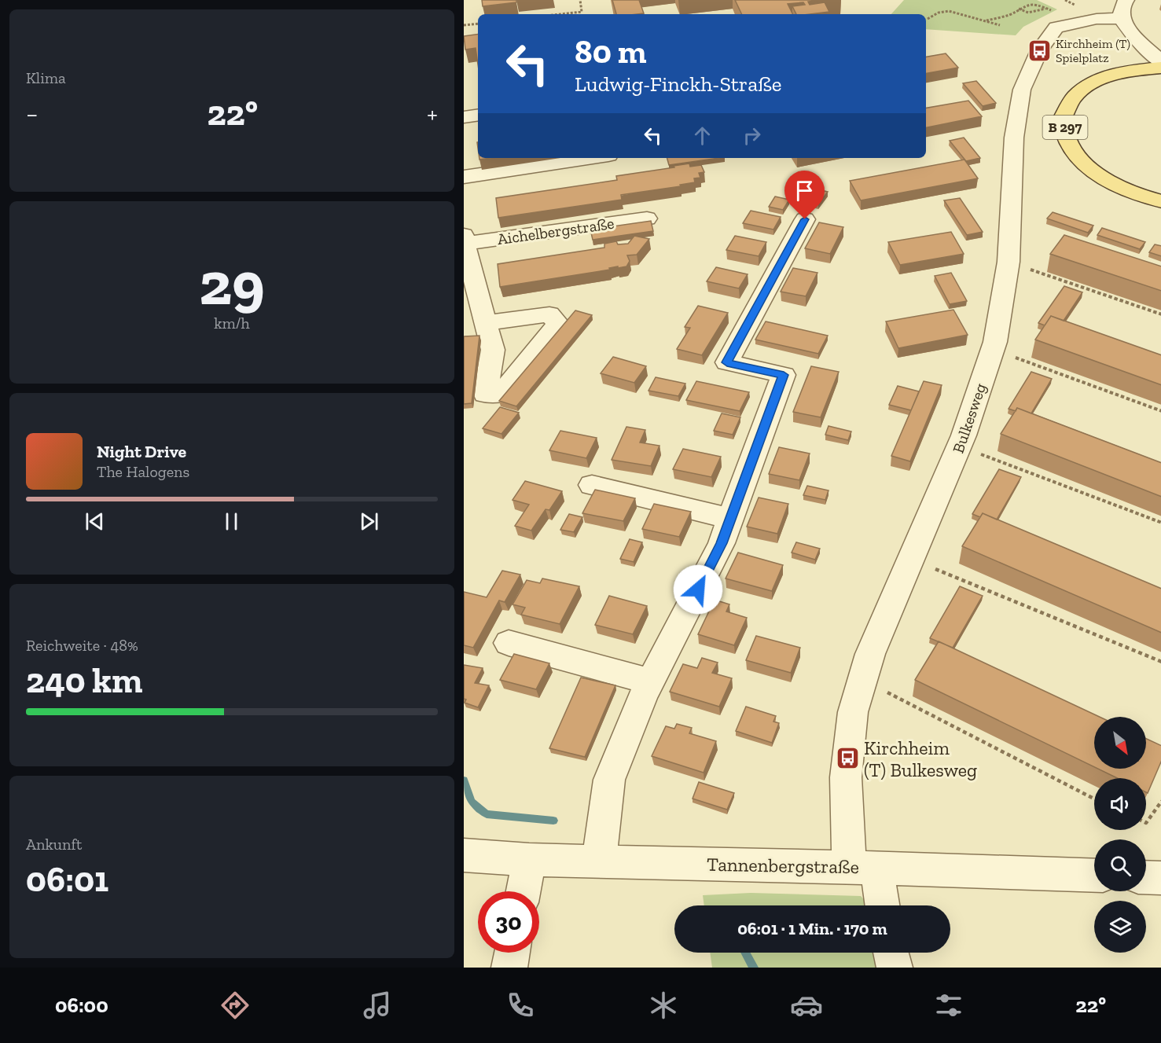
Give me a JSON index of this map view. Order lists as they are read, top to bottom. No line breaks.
{"streets":{"main road":["B 297"],"street":["Aichelbergstraße","Bulkesweg","Tannenbergstraße"]},"crossings":[["Bulkesweg","Tannenbergstraße"]],"places":{"bus stop":["Kirchheim (T) Spielplatz","Kirchheim (T) Bulkesweg"]},"north":"bottom right","page":{"tile":["Klima",["29","km/h"],["Reichweite · 48%","240 km"],["Ankunft","06:01"]],"turn":["80 m","Ludwig-Finckh-Straße"],"heat":["−","22°","+"],"song":["Night Drive","The Halogens"],"limit":"30","trip":"06:01 · 1 Min. · 170 m","tabs":["06:00","22°"]}}
